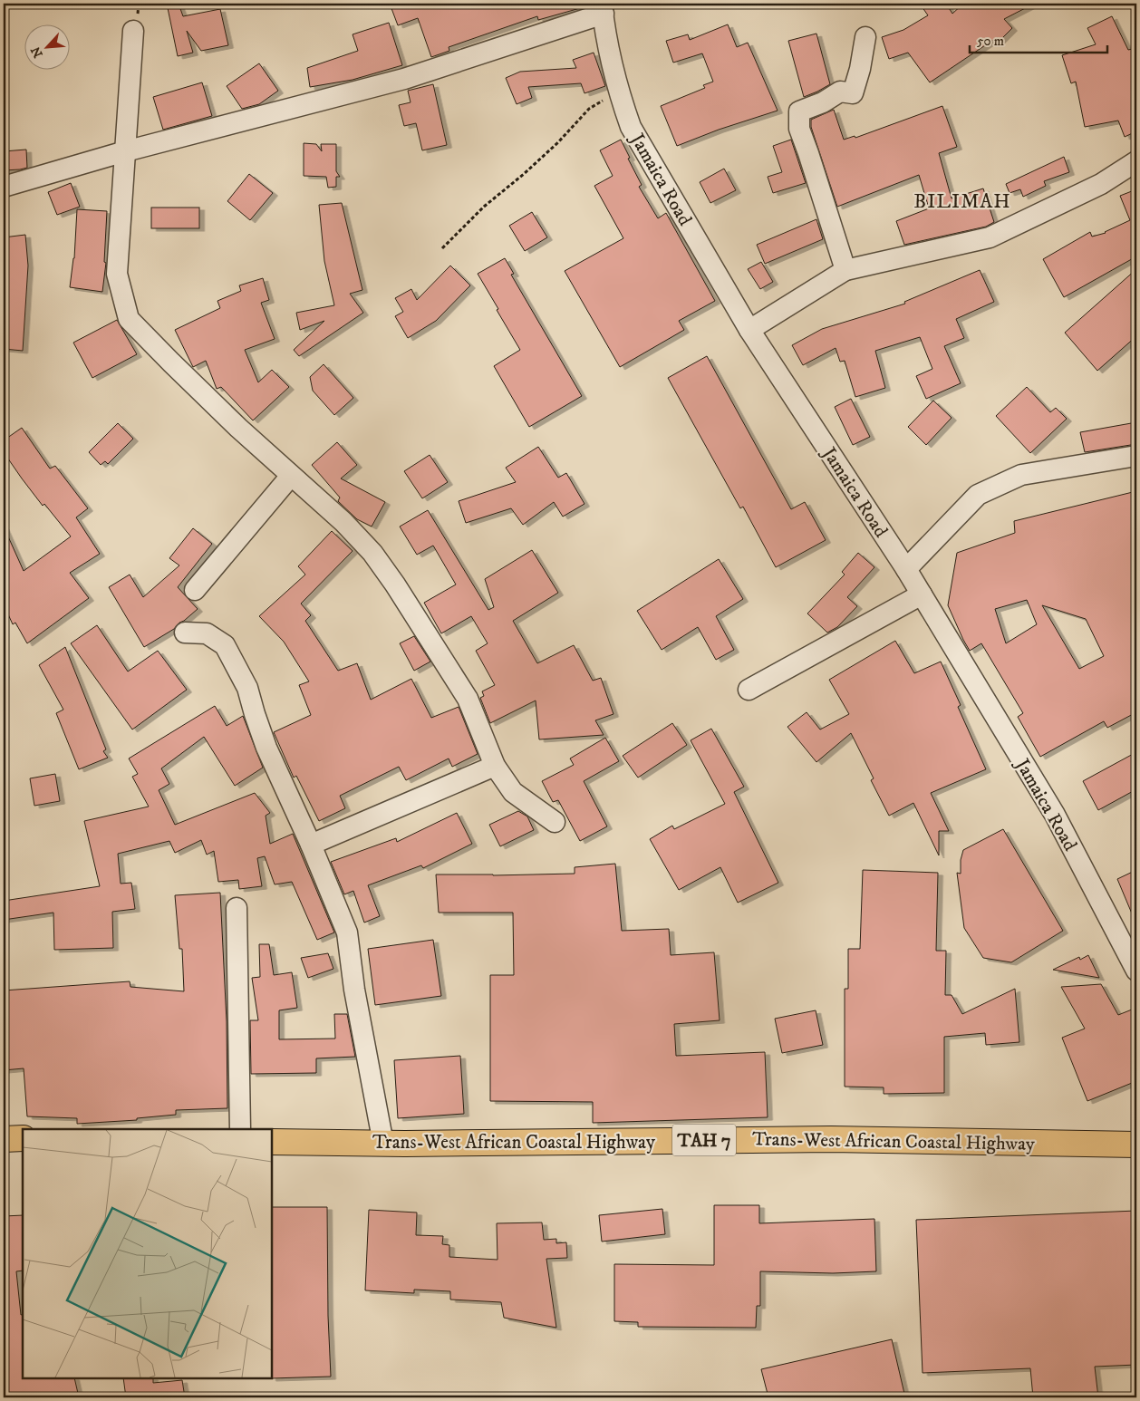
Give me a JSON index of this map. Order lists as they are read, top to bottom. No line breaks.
{"streets":{"highway":["TAH 7","Trans-West African Coastal Highway"],"street":["Jamaica Road"]},"districts":["BILIMAH"],"scale_bar":"50 m","north":"bottom left"}
